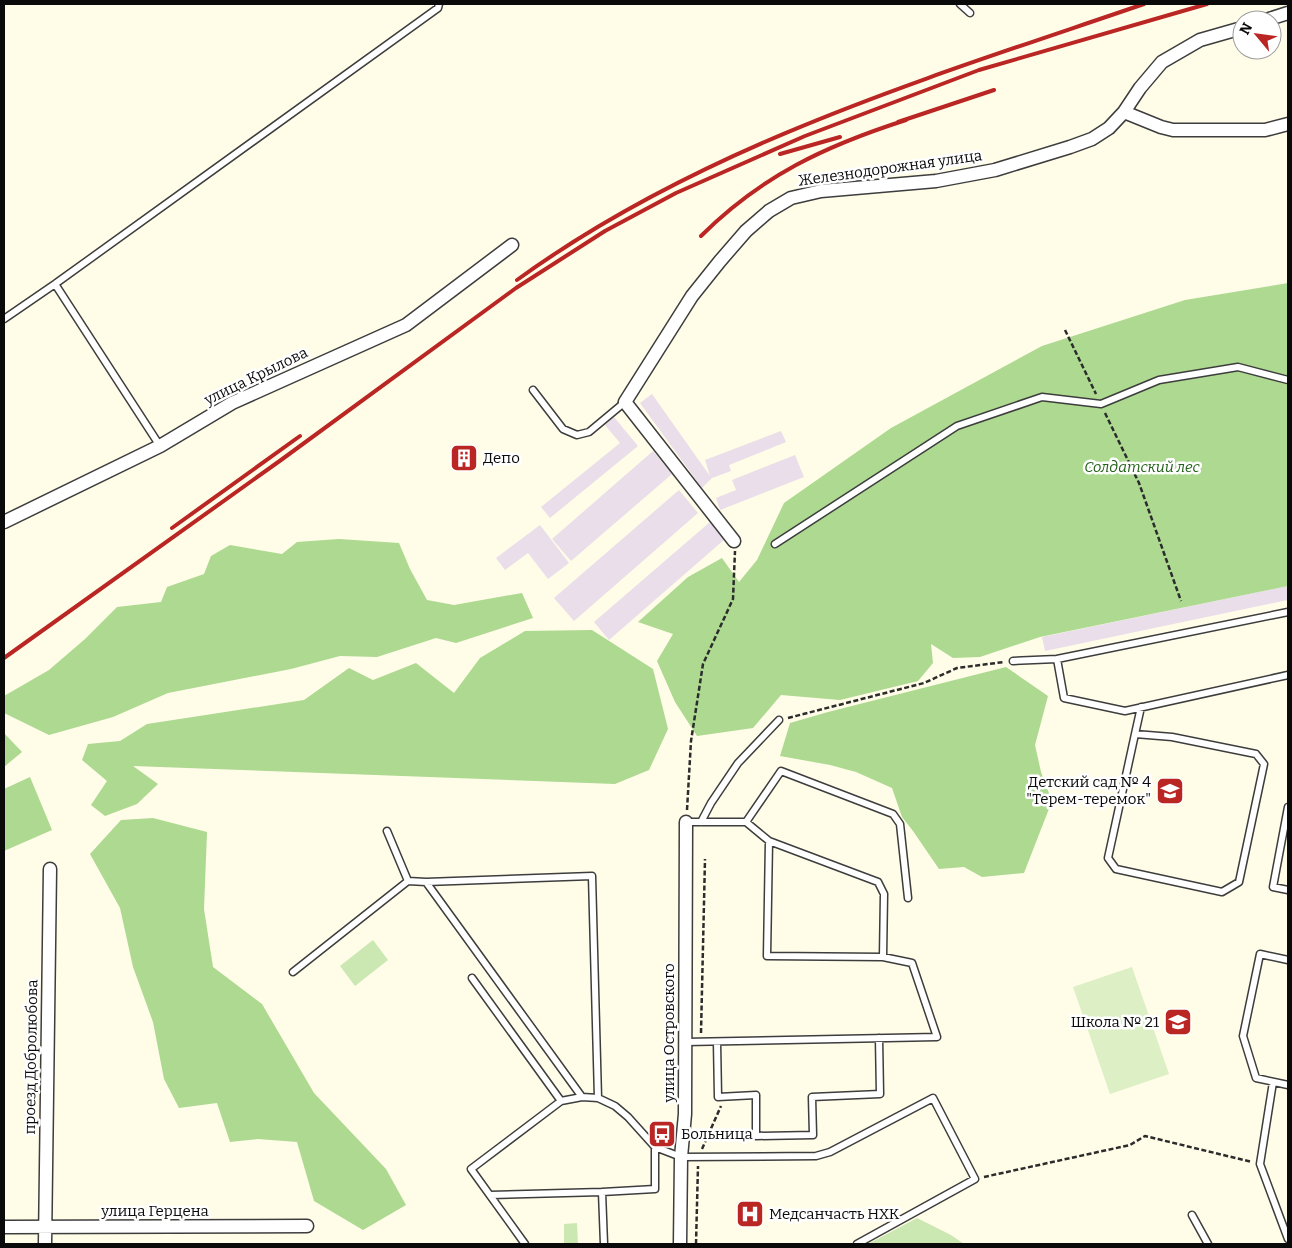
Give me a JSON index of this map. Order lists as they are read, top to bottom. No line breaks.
{"streets":{"street":["Железнодорожная улица","улица Крылова","улица Островского","проезд Добролюбова","улица Герцена"]},"crossings":[["проезд Добролюбова","улица Герцена"]],"parks":["Солдатский лес"],"places":{"building":["Депо"],"school or university":["Детский сад № 4 \"Терем-теремок\"","Школа № 21"],"bus stop":["Больница"],"hospital":["Медсанчасть НХК"]},"north":"top left"}
